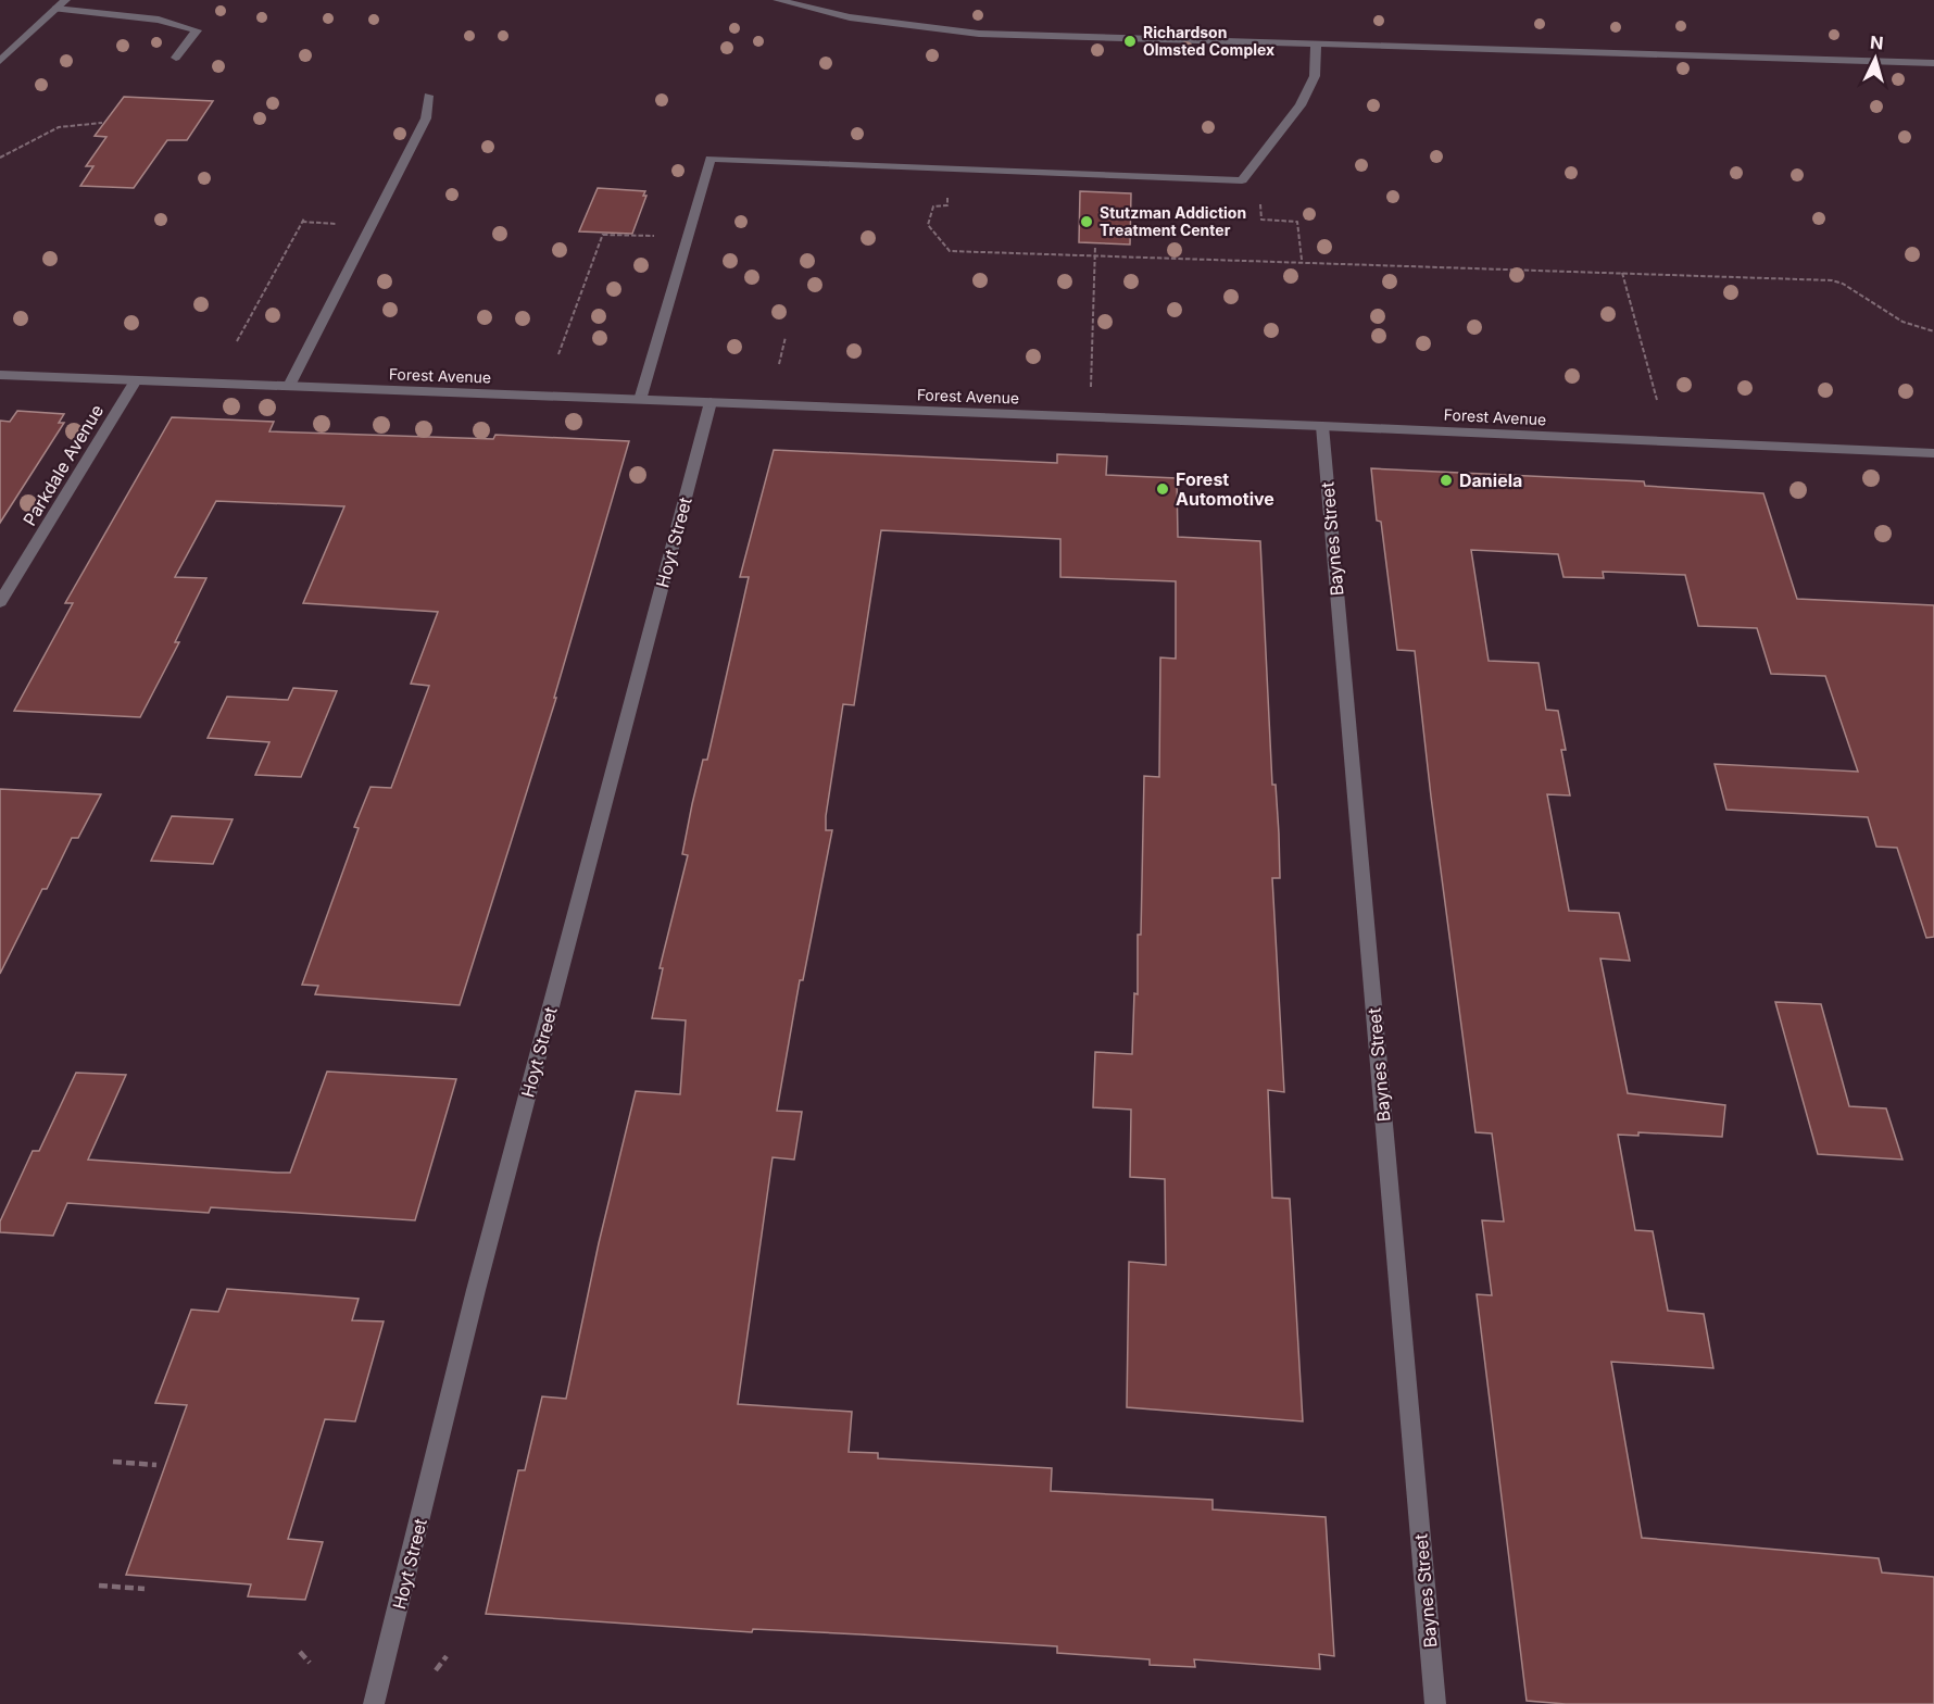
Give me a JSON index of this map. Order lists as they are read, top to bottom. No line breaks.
{"streets":{"street":["Forest Avenue","Parkdale Avenue","Baynes Street","Hoyt Street"]},"crossings":[["Forest Avenue","Parkdale Avenue"],["Forest Avenue","Baynes Street"],["Forest Avenue","Hoyt Street"]],"places":["Richardson Olmsted Complex","Stutzman Addiction Treatment Center","Daniela","Forest Automotive"],"north":"top"}
